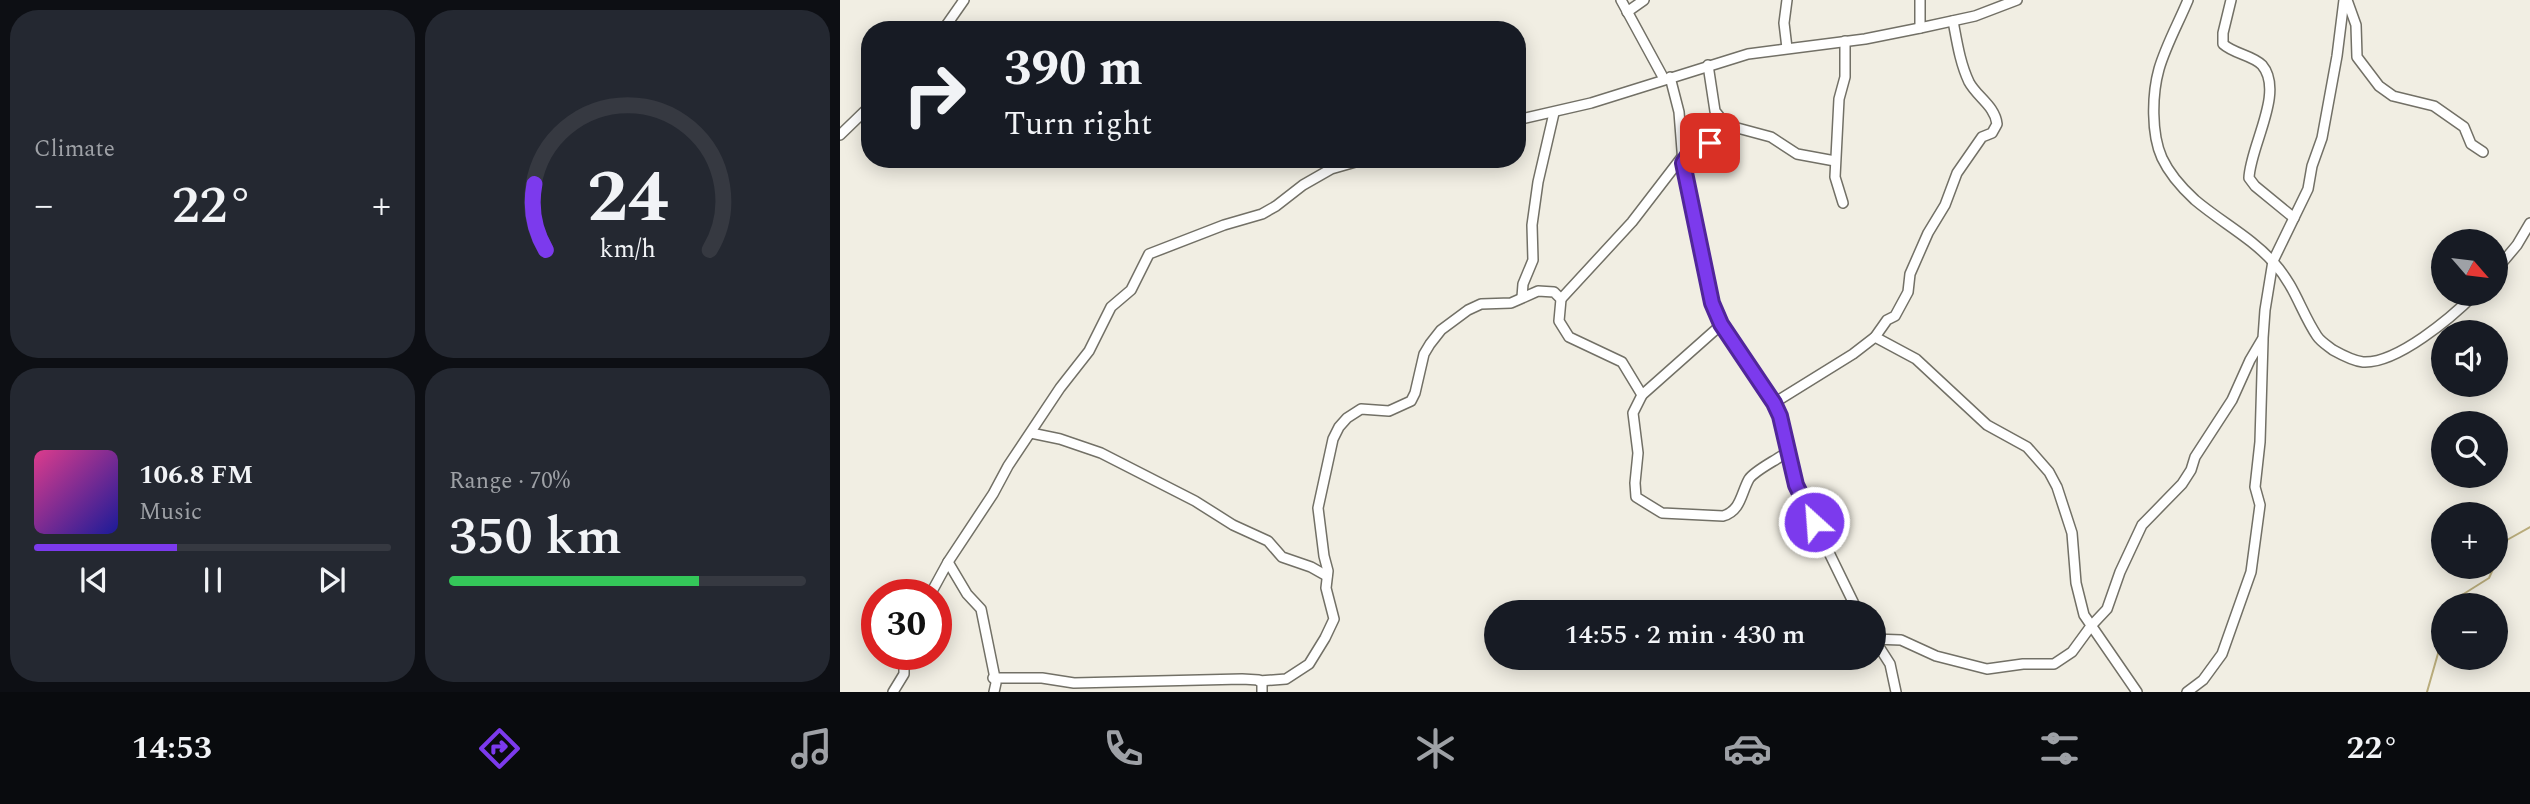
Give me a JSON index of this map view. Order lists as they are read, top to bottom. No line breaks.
{"north":"bottom right","page":{"tile":["Climate",["Range · 70%","350 km"]],"turn":["390 m","Turn right"],"heat":["−","22°","+"],"map_buttons":["+","−"],"song":["106.8 FM","Music"],"limit":"30","trip":"14:55 · 2 min · 430 m","tabs":["14:53","22°"],"gauge":["24","km/h"]}}
